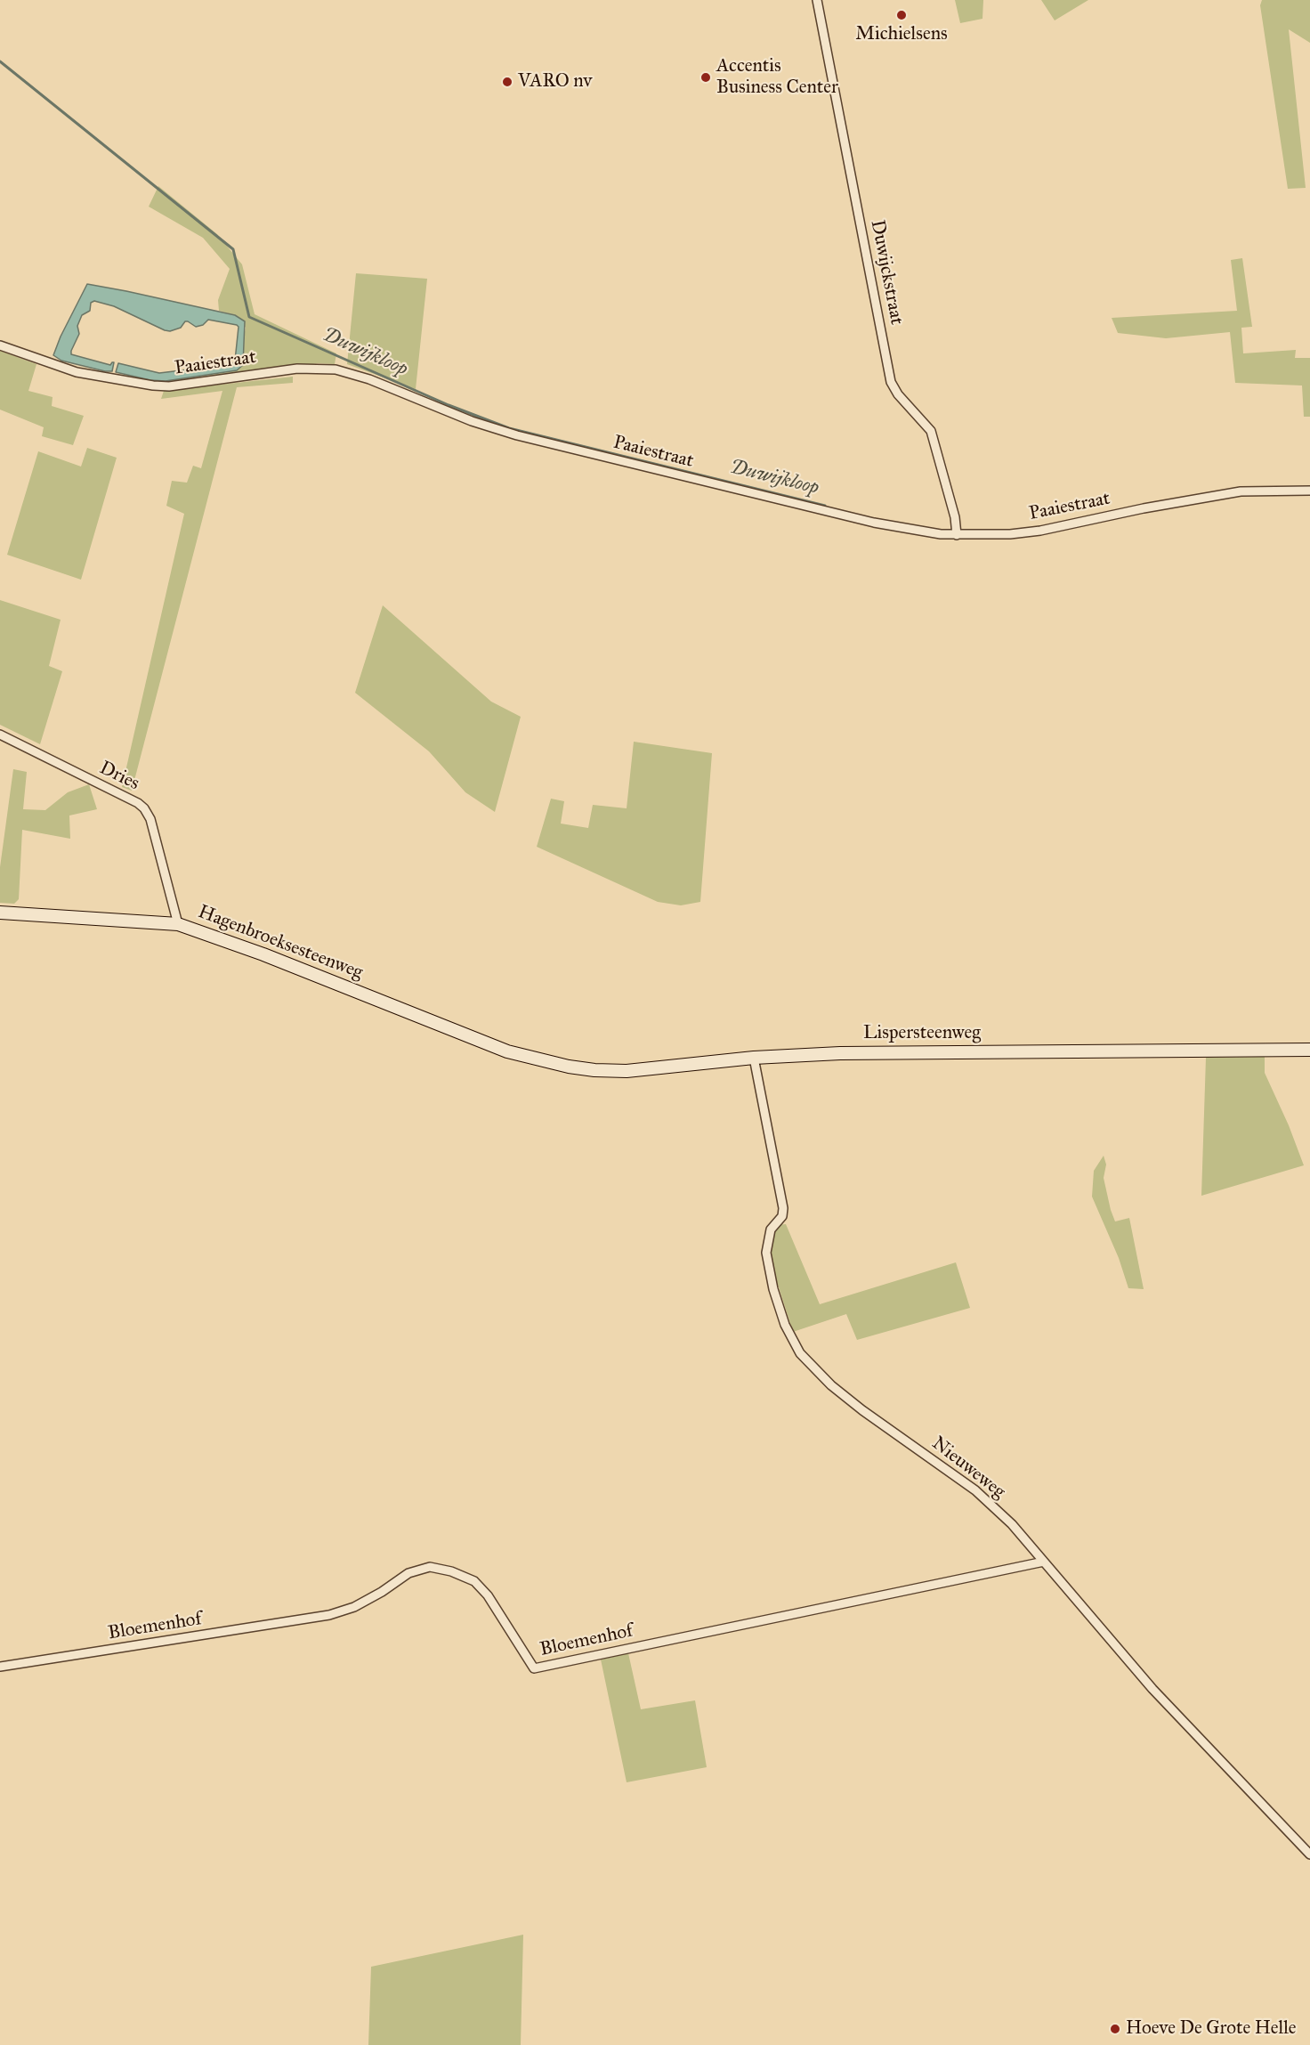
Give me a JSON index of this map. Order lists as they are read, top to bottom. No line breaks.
{"streets":{"street":["Duwijckstraat","Paaiestraat","Dries","Hagenbroeksesteenweg","Lispersteenweg","Nieuweweg","Bloemenhof"]},"crossings":[["Duwijckstraat","Paaiestraat"],["Dries","Hagenbroeksesteenweg"],["Hagenbroeksesteenweg","Lispersteenweg"],["Lispersteenweg","Nieuweweg"],["Nieuweweg","Bloemenhof"]],"water":["Duwijkloop"],"places":["Michielsens","Accentis Business Center","VARO nv","Hoeve De Grote Helle"]}
